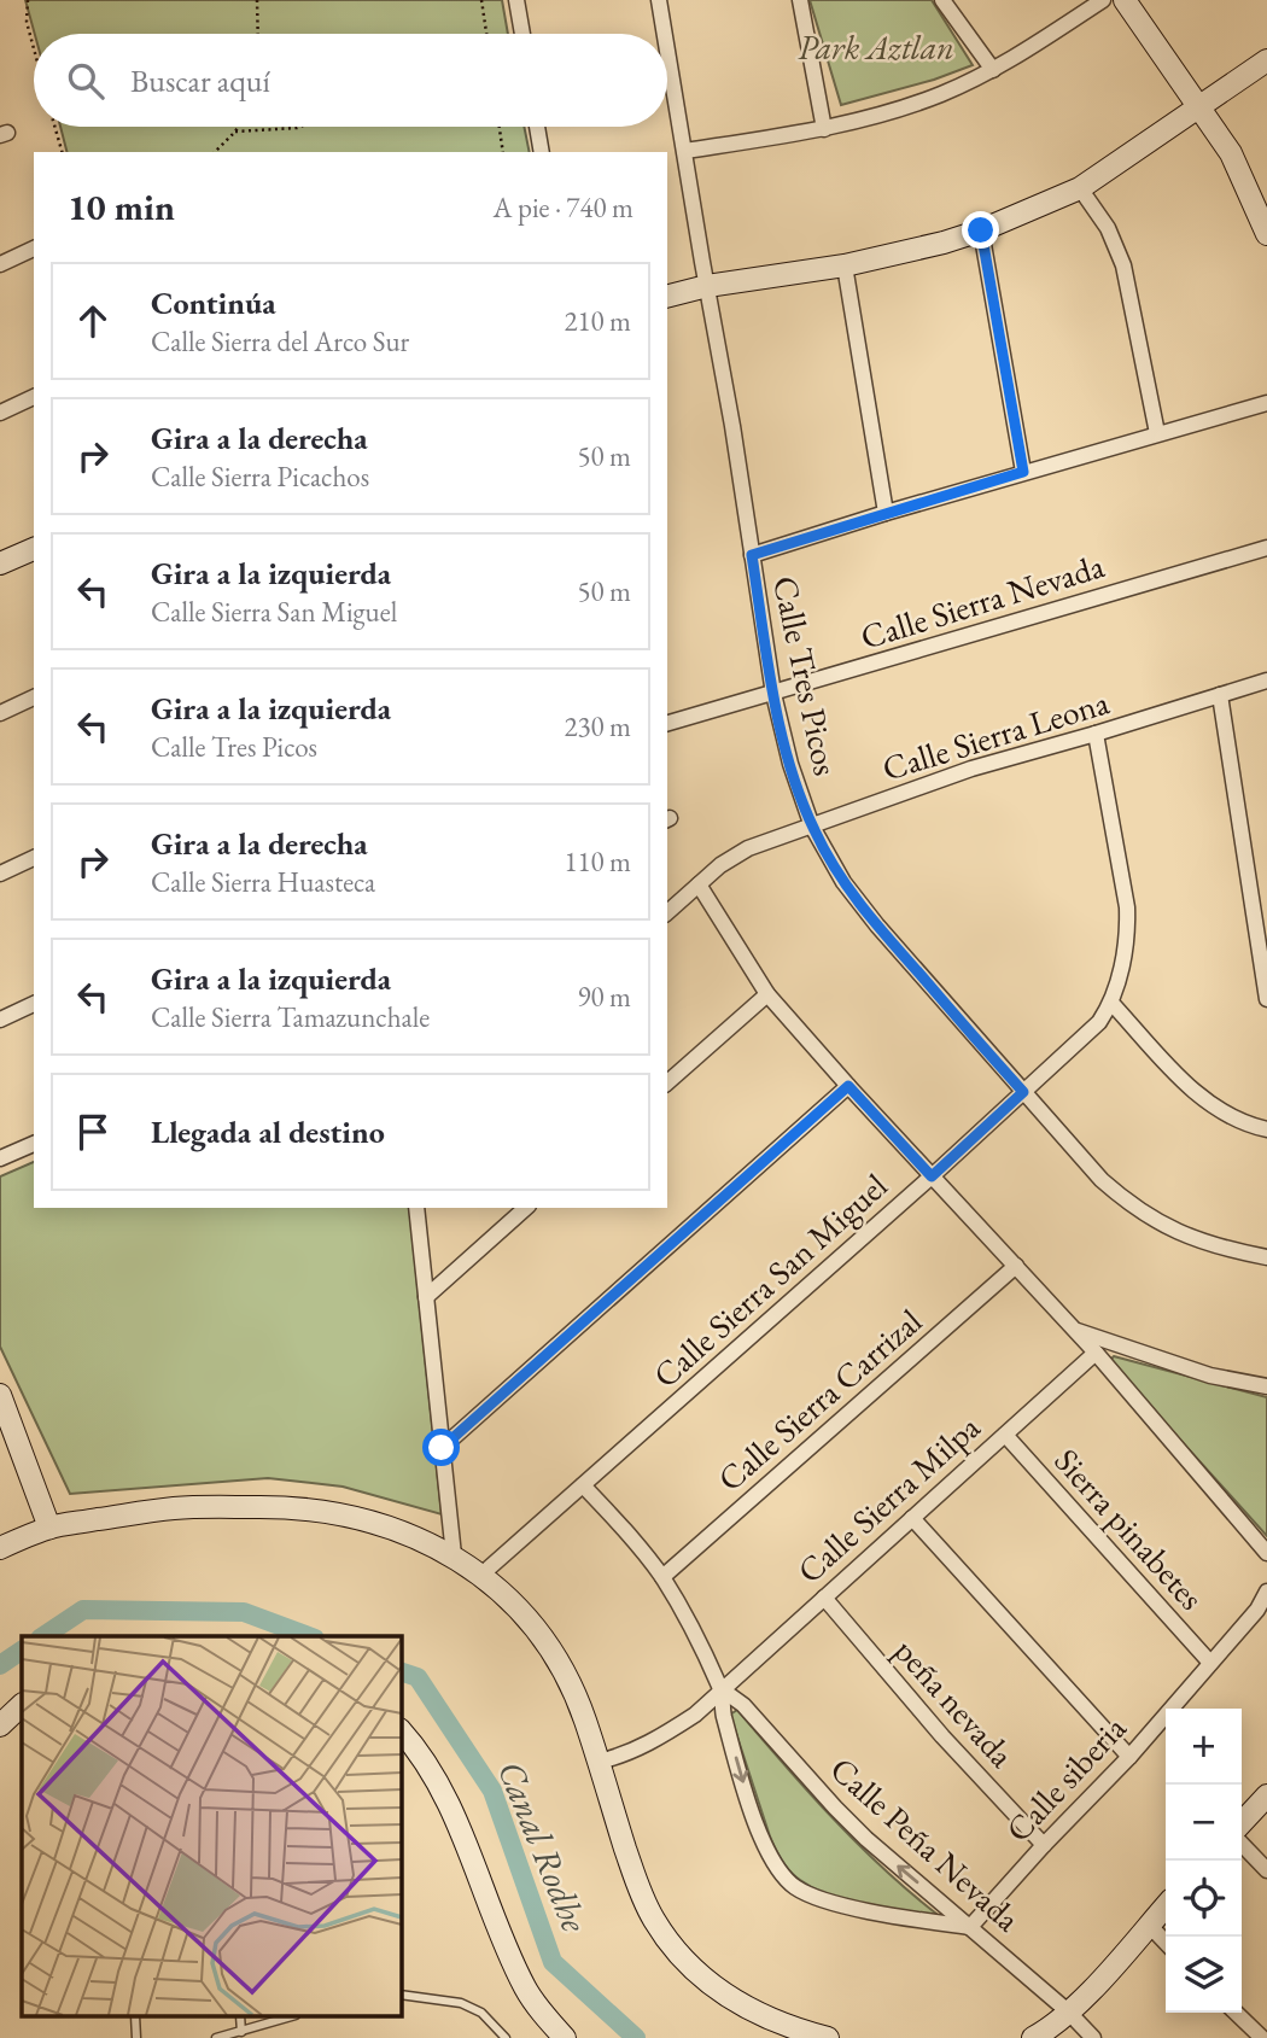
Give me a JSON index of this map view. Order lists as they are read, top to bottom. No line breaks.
{"streets":{"street":["Calle Sierra Nevada","Calle Tres Picos","Calle Sierra Leona","Calle Sierra San Miguel","Calle Sierra Carrizal","Calle Sierra Milpa","Sierra pinabetes","peña nevada","Calle siberia","Calle Peña Nevada"]},"crossings":[["Calle Sierra Nevada","Calle Tres Picos"],["Calle Tres Picos","Calle Sierra Leona"],["Calle Tres Picos","Calle Sierra San Miguel"],["Calle Sierra Leona","Calle Sierra San Miguel"],["Calle Sierra Milpa","Sierra pinabetes"],["Calle Sierra Milpa","peña nevada"],["Calle Sierra Milpa","Calle Peña Nevada"],["Sierra pinabetes","Calle siberia"],["peña nevada","Calle siberia"],["Calle siberia","Calle Peña Nevada"]],"one_way":["Calle Peña Nevada"],"water":["Canal Rodhe"],"parks":["Park Aztlan"],"page":{"search":"Buscar aquí","heading":["10 min","A pie · 740 m"],"list":[["Continúa","Calle Sierra del Arco Sur","210 m"],["Gira a la derecha","Calle Sierra Picachos","50 m"],["Gira a la izquierda","Calle Sierra San Miguel","50 m"],["Gira a la izquierda","Calle Tres Picos","230 m"],["Gira a la derecha","Calle Sierra Huasteca","110 m"],["Gira a la izquierda","Calle Sierra Tamazunchale","90 m"],"Llegada al destino"],"map_buttons":["+","−"]}}
